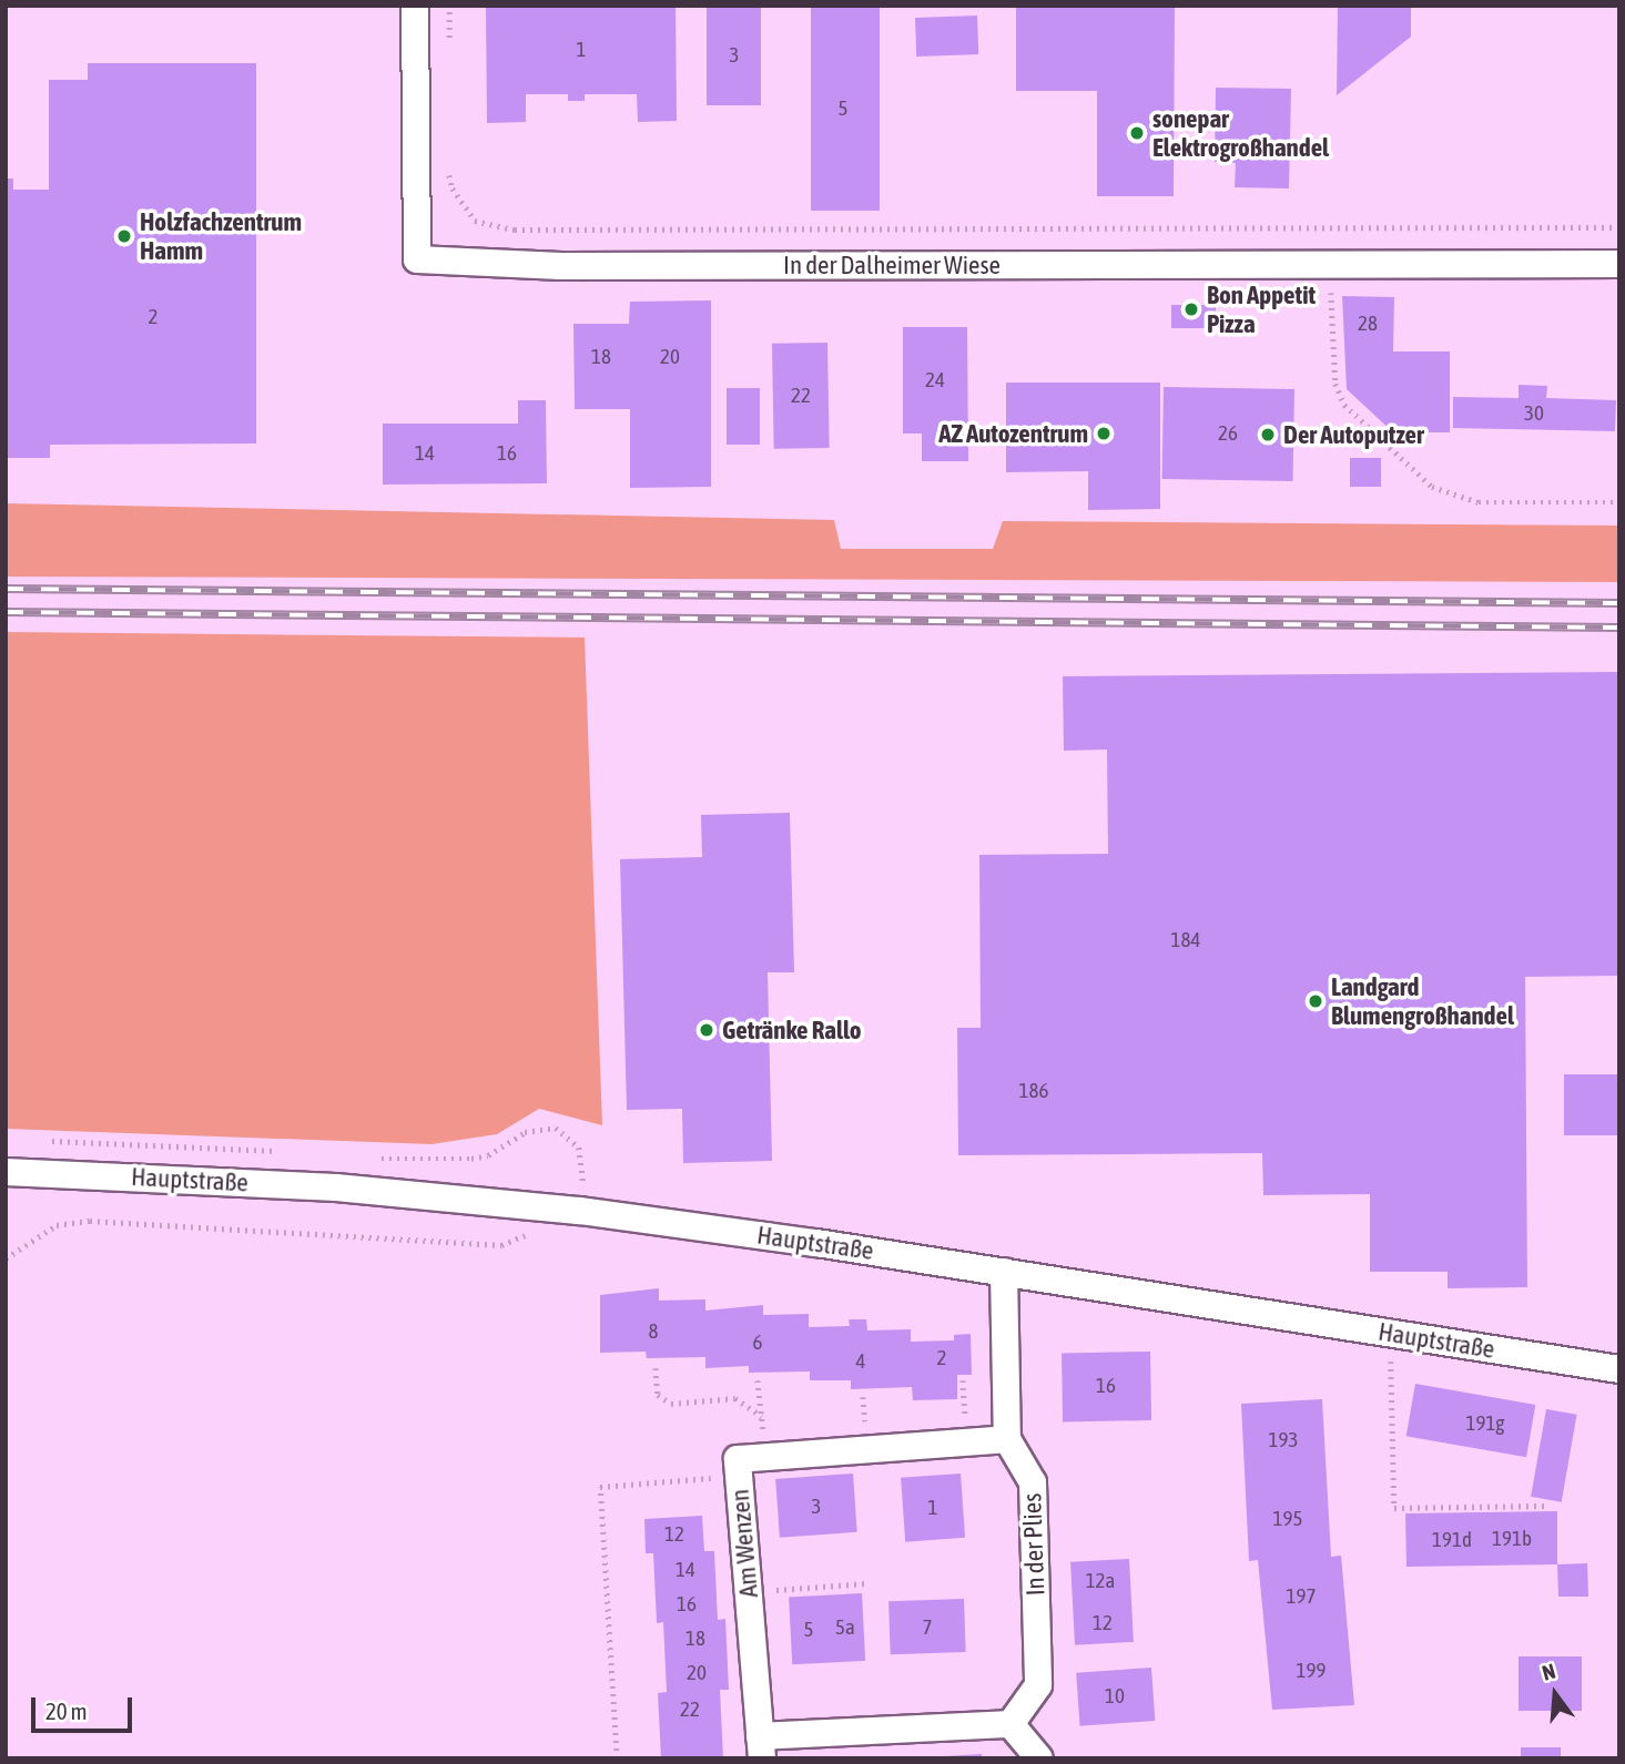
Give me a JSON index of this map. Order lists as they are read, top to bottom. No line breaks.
{"streets":{"street":["In der Dalheimer Wiese","Hauptstraße","Am Wenzen","In der Plies"]},"crossings":[["Hauptstraße","In der Plies"],["Am Wenzen","In der Plies"]],"places":["sonepar Elektrogroßhandel","Holzfachzentrum Hamm","Bon Appetit Pizza","AZ Autozentrum","Der Autoputzer","Landgard Blumengroßhandel","Getränke Rallo"],"house_numbers":["1","3","5","2","28","18","20","24","22","30","26","14","16","184","186","8","6","2","4","16","191g","193","3","1","195","12","191b","191d","14","12a","197","16","12","5a","7","5","18","199","20","10","22"],"scale_bar":"20 m","north":"top"}
